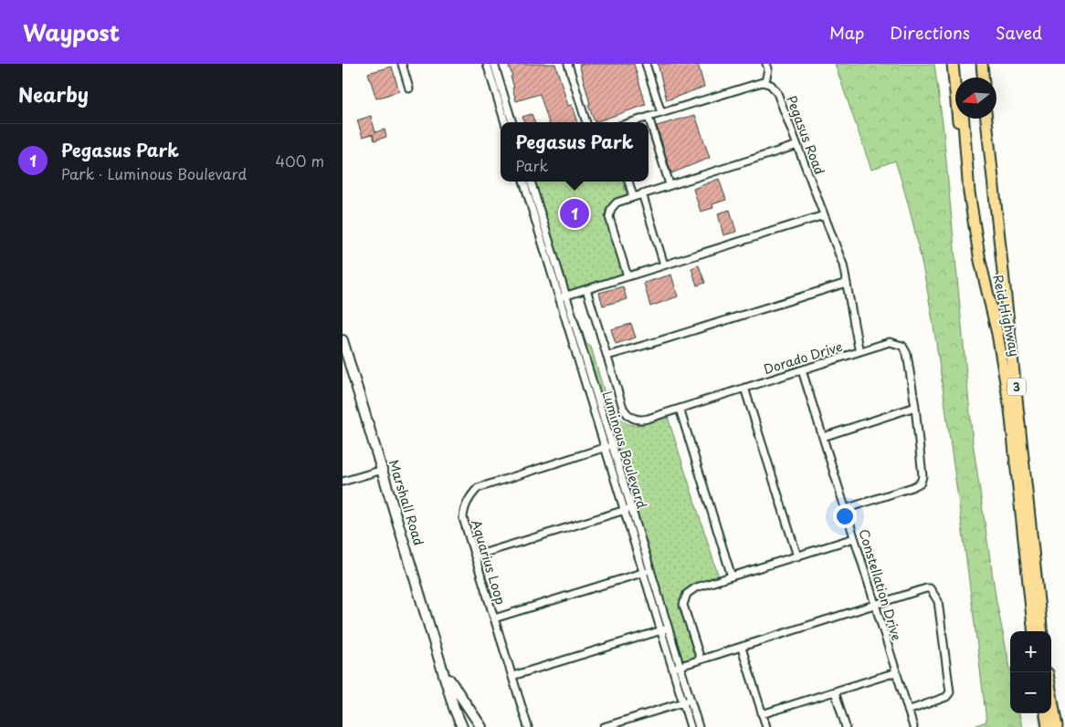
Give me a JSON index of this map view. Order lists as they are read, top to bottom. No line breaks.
{"streets":{"highway":["Reid Highway","3"],"main road":["Marshall Road"],"street":["Pegasus Road","Dorado Drive","Luminous Boulevard","Aquarius Loop","Constellation Drive"]},"crossings":[["Dorado Drive","Constellation Drive"],["Luminous Boulevard","Aquarius Loop"]],"north":"left","page":{"header":"Waypost","nav":["Map","Directions","Saved"],"heading":"Nearby","popup":["Pegasus Park","Park"],"list":[{"mark":"1","name":"Pegasus Park","note":"Park · Luminous Boulevard","value":"400 m"}],"pins":"1","map_buttons":["+","−"]}}
